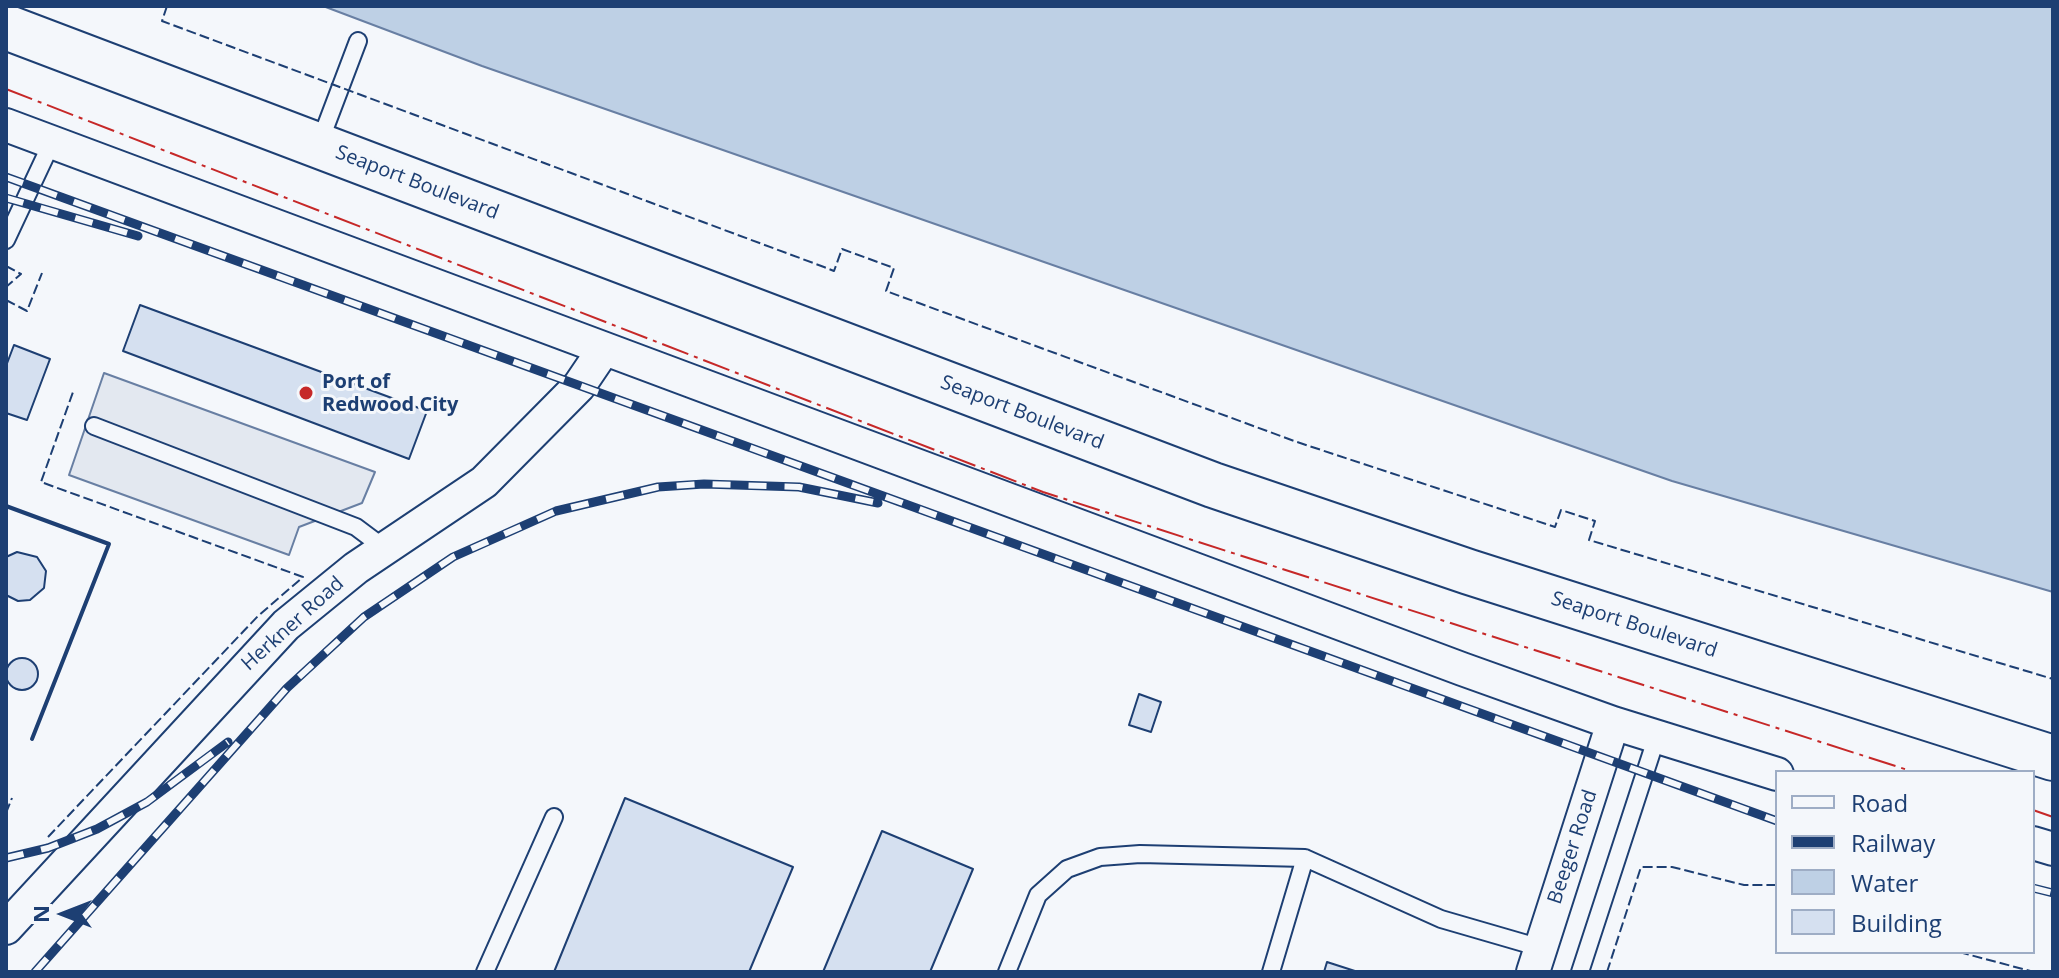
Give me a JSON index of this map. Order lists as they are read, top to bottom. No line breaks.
{"streets":{"main road":["Seaport Boulevard"],"street":["Herkner Road","Beeger Road"]},"places":["Port of Redwood City"],"legend":["Road","Railway","Water","Building"],"north":"left"}
